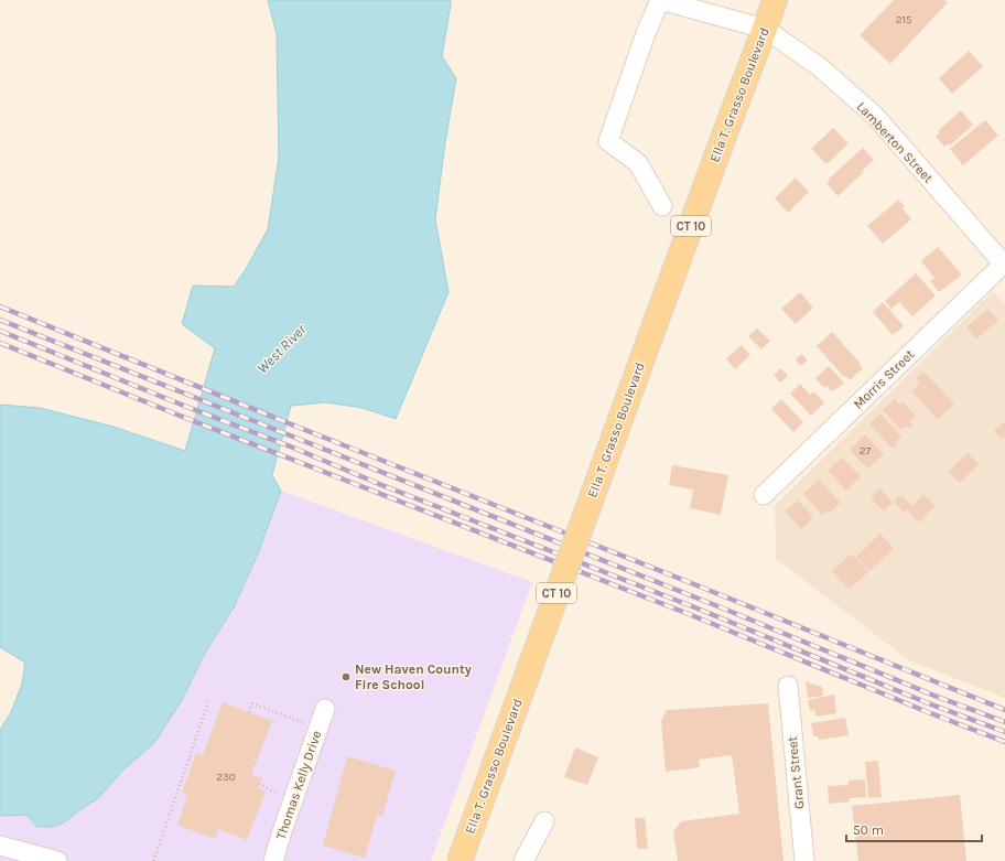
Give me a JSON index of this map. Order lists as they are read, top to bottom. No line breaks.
{"streets":{"main road":["Ella T. Grasso Boulevard","CT 10"],"street":["Lamberton Street","Morris Street","Grant Street","Thomas Kelly Drive"]},"crossings":[["Ella T. Grasso Boulevard","Lamberton Street"],["Lamberton Street","Morris Street"]],"water":["West River"],"places":["New Haven County Fire School"],"house_numbers":["215","27","230"],"scale_bar":"50 m"}
